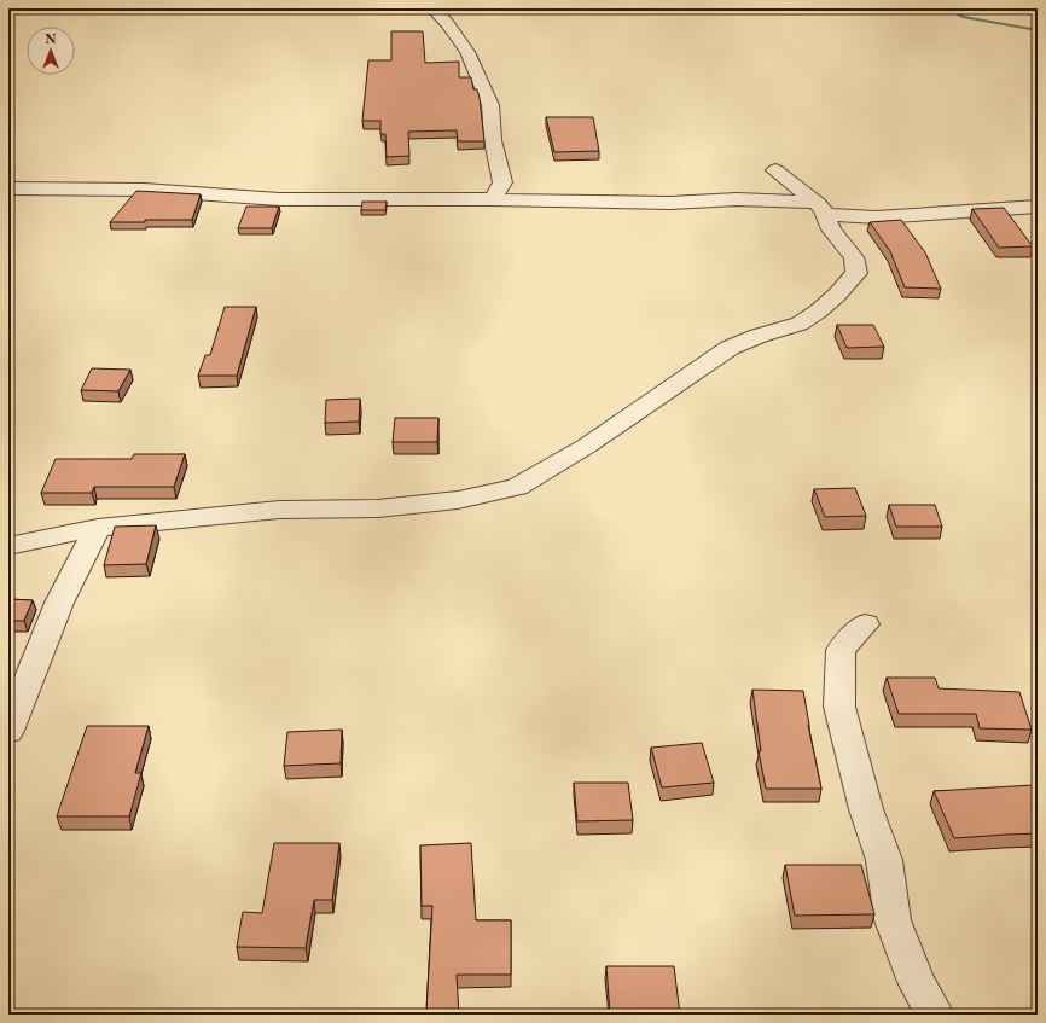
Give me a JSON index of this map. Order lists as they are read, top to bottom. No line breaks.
{"north":"top"}
